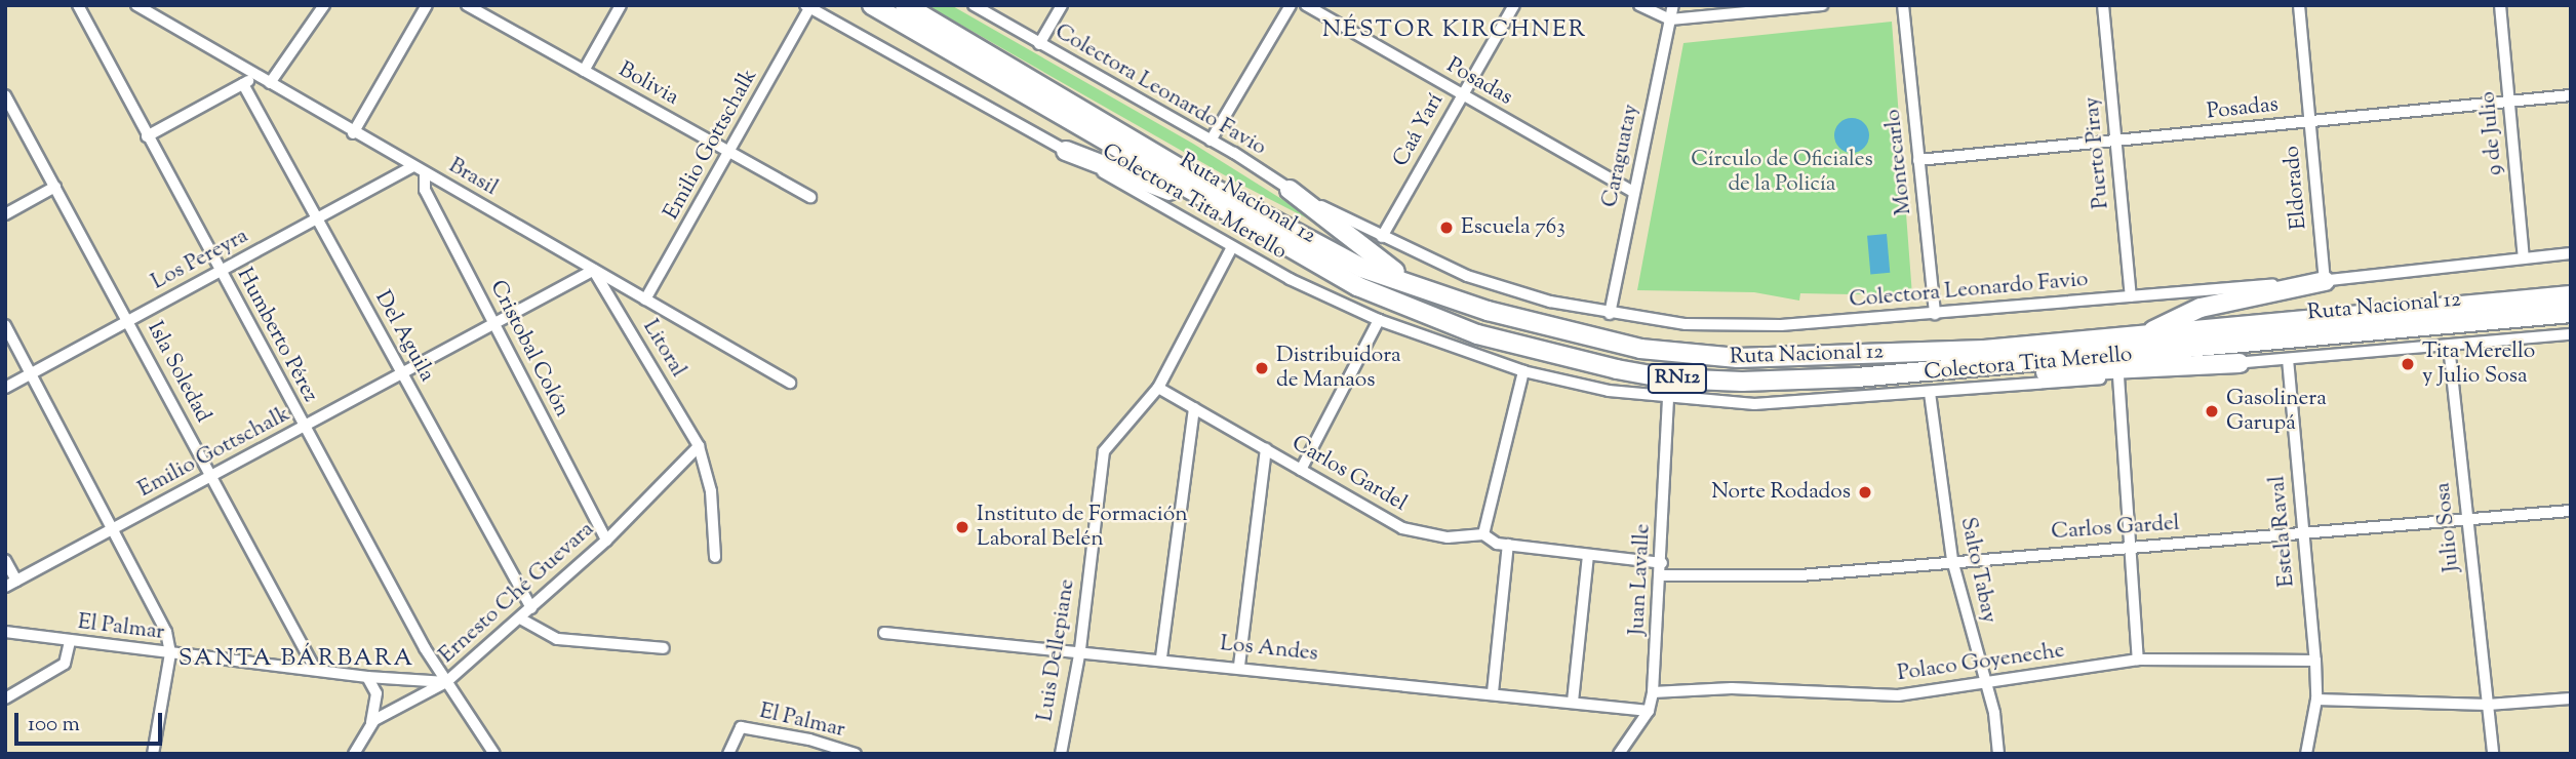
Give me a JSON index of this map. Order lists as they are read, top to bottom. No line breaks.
{"streets":{"highway":["Ruta Nacional 12","RN12"],"street":["Posadas","Bolivia","Colectora Leonardo Favio","Caá Yarí","9 de Julio","Emilio Gottschalk","Puerto Piray","Caraguatay","Montecarlo","Brasil","Eldorado","Colectora Tita Merello","Los Pereyra","Humberto Pérez","Del Aguila","Cristobal Colón","Litoral","Isla Soledad","Carlos Gardel","Julio Sosa","Estela Raval","Salto Tabay","Juan Lavalle","Ernesto Ché Guevara","El Palmar","Los Andes","Luis Dellepiane","Polaco Goyeneche"]},"crossings":[["Posadas","Caá Yarí"],["Posadas","9 de Julio"],["Posadas","Puerto Piray"],["Posadas","Caraguatay"],["Posadas","Montecarlo"],["Posadas","Eldorado"],["Bolivia","Emilio Gottschalk"],["Colectora Leonardo Favio","Caá Yarí"],["Colectora Leonardo Favio","9 de Julio"],["Colectora Leonardo Favio","Puerto Piray"],["Colectora Leonardo Favio","Caraguatay"],["Colectora Leonardo Favio","Montecarlo"],["Colectora Leonardo Favio","Eldorado"],["Emilio Gottschalk","Brasil"],["Emilio Gottschalk","Colectora Tita Merello"],["Emilio Gottschalk","Humberto Pérez"],["Emilio Gottschalk","Del Aguila"],["Emilio Gottschalk","Cristobal Colón"],["Emilio Gottschalk","Litoral"],["Emilio Gottschalk","Isla Soledad"],["Brasil","Los Pereyra"],["Brasil","Cristobal Colón"],["Brasil","Litoral"],["Colectora Tita Merello","Julio Sosa"],["Colectora Tita Merello","Estela Raval"],["Colectora Tita Merello","Salto Tabay"],["Colectora Tita Merello","Juan Lavalle"],["Colectora Tita Merello","Luis Dellepiane"],["Los Pereyra","Humberto Pérez"],["Los Pereyra","Del Aguila"],["Los Pereyra","Isla Soledad"],["Humberto Pérez","Ernesto Ché Guevara"],["Humberto Pérez","El Palmar"],["Del Aguila","Ernesto Ché Guevara"],["Cristobal Colón","Ernesto Ché Guevara"],["Litoral","Ernesto Ché Guevara"],["Isla Soledad","El Palmar"],["Carlos Gardel","Julio Sosa"],["Carlos Gardel","Estela Raval"],["Carlos Gardel","Salto Tabay"],["Carlos Gardel","Juan Lavalle"],["Carlos Gardel","Luis Dellepiane"],["Estela Raval","Polaco Goyeneche"],["Salto Tabay","Polaco Goyeneche"],["Juan Lavalle","Los Andes"],["Juan Lavalle","Polaco Goyeneche"],["Ernesto Ché Guevara","El Palmar"],["Los Andes","Luis Dellepiane"]],"districts":["NÉSTOR KIRCHNER","SANTA BÁRBARA"],"parks":["Círculo de Oficiales de la Policía"],"places":["Escuela 763","Tita Merello y Julio Sosa","Distribuidora de Manaos","Gasolinera Garupá","Norte Rodados","Instituto de Formación Laboral Belén"],"scale_bar":"100 m"}
